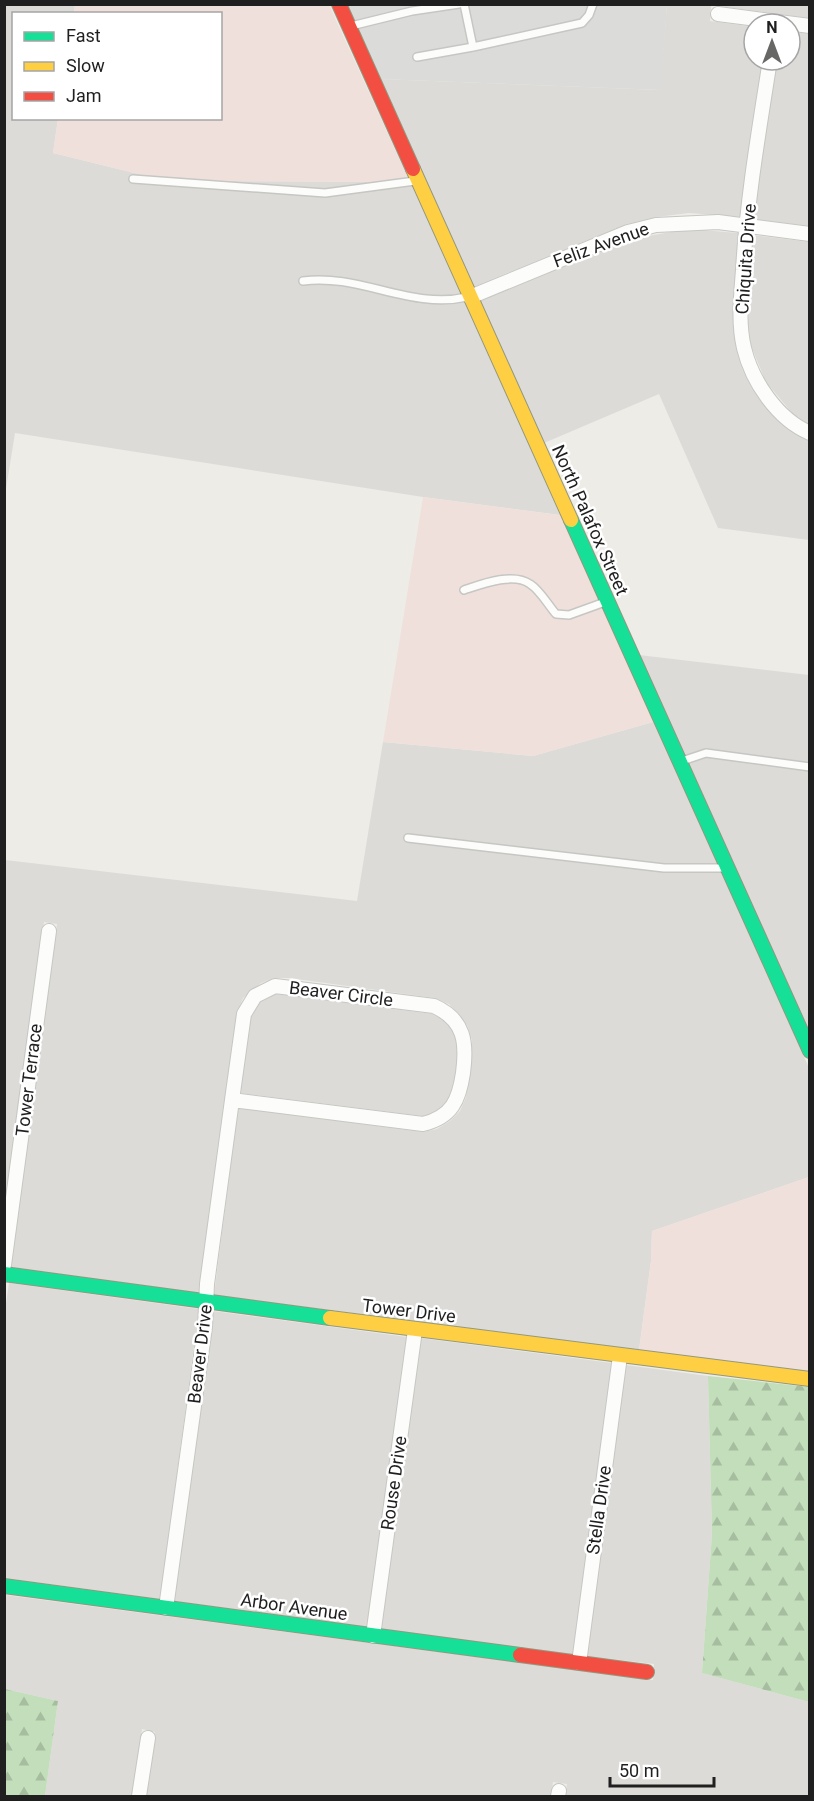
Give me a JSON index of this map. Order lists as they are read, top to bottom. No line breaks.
{"streets":{"street":["Feliz Avenue","Chiquita Drive","North Palafox Street","Beaver Circle","Tower Terrace","Tower Drive","Beaver Drive","Rouse Drive","Stella Drive","Arbor Avenue"]},"crossings":[["Feliz Avenue","Chiquita Drive"],["Feliz Avenue","North Palafox Street"],["Beaver Circle","Beaver Drive"],["Tower Drive","Beaver Drive"],["Tower Drive","Rouse Drive"],["Tower Drive","Stella Drive"],["Beaver Drive","Arbor Avenue"],["Rouse Drive","Arbor Avenue"],["Stella Drive","Arbor Avenue"]],"legend":["Fast","Slow","Jam"],"scale_bar":"50 m","north":"top"}
